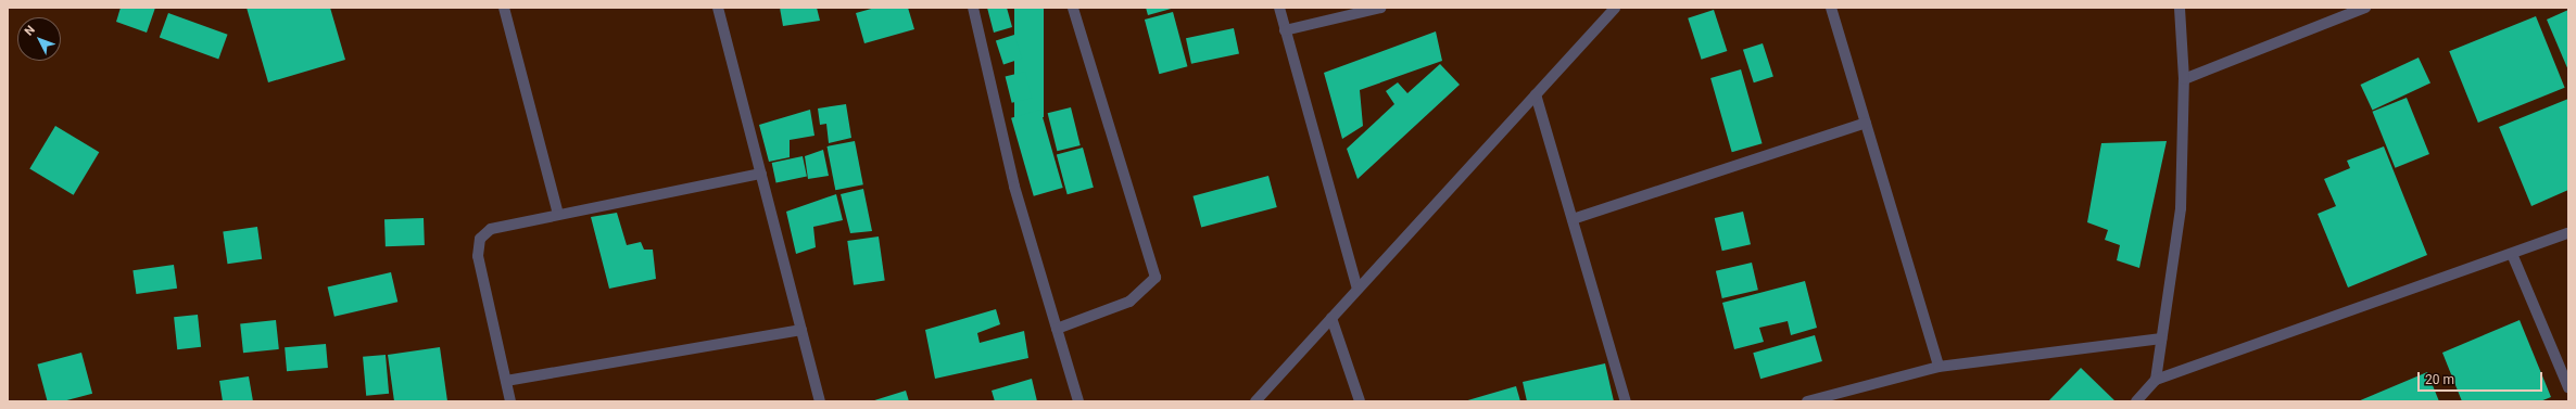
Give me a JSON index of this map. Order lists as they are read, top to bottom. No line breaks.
{"scale_bar":"20 m","north":"top left"}
